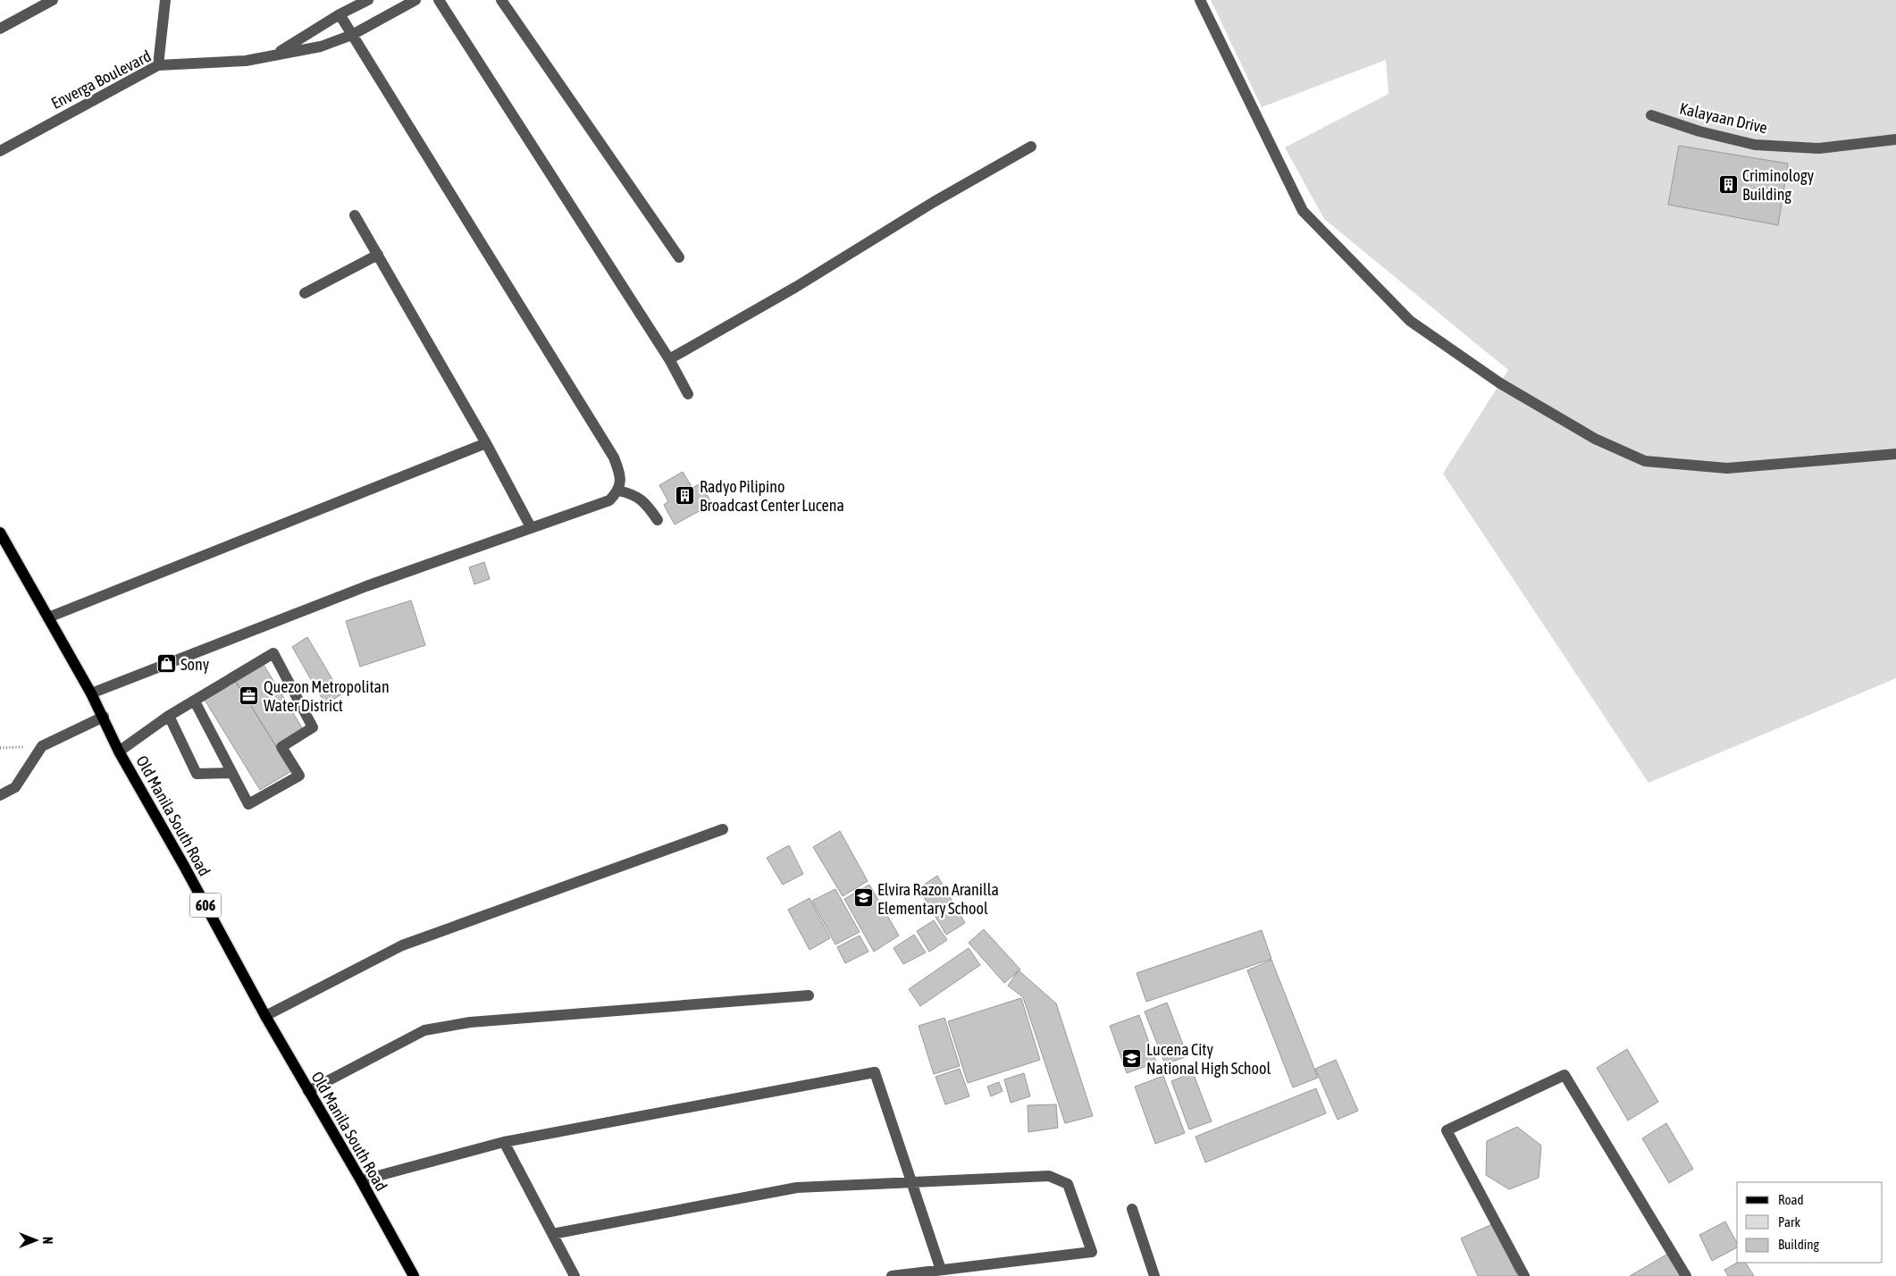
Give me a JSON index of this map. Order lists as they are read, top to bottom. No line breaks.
{"streets":{"main road":["Old Manila South Road","606"],"street":["Enverga Boulevard","Kalayaan Drive"]},"places":{"building":["Criminology Building","Radyo Pilipino Broadcast Center Lucena"],"shop":["Sony"],"office":["Quezon Metropolitan Water District"],"school or university":["Elvira Razon Aranilla Elementary School","Lucena City National High School"]},"legend":["Road","Park","Building"],"north":"right"}
